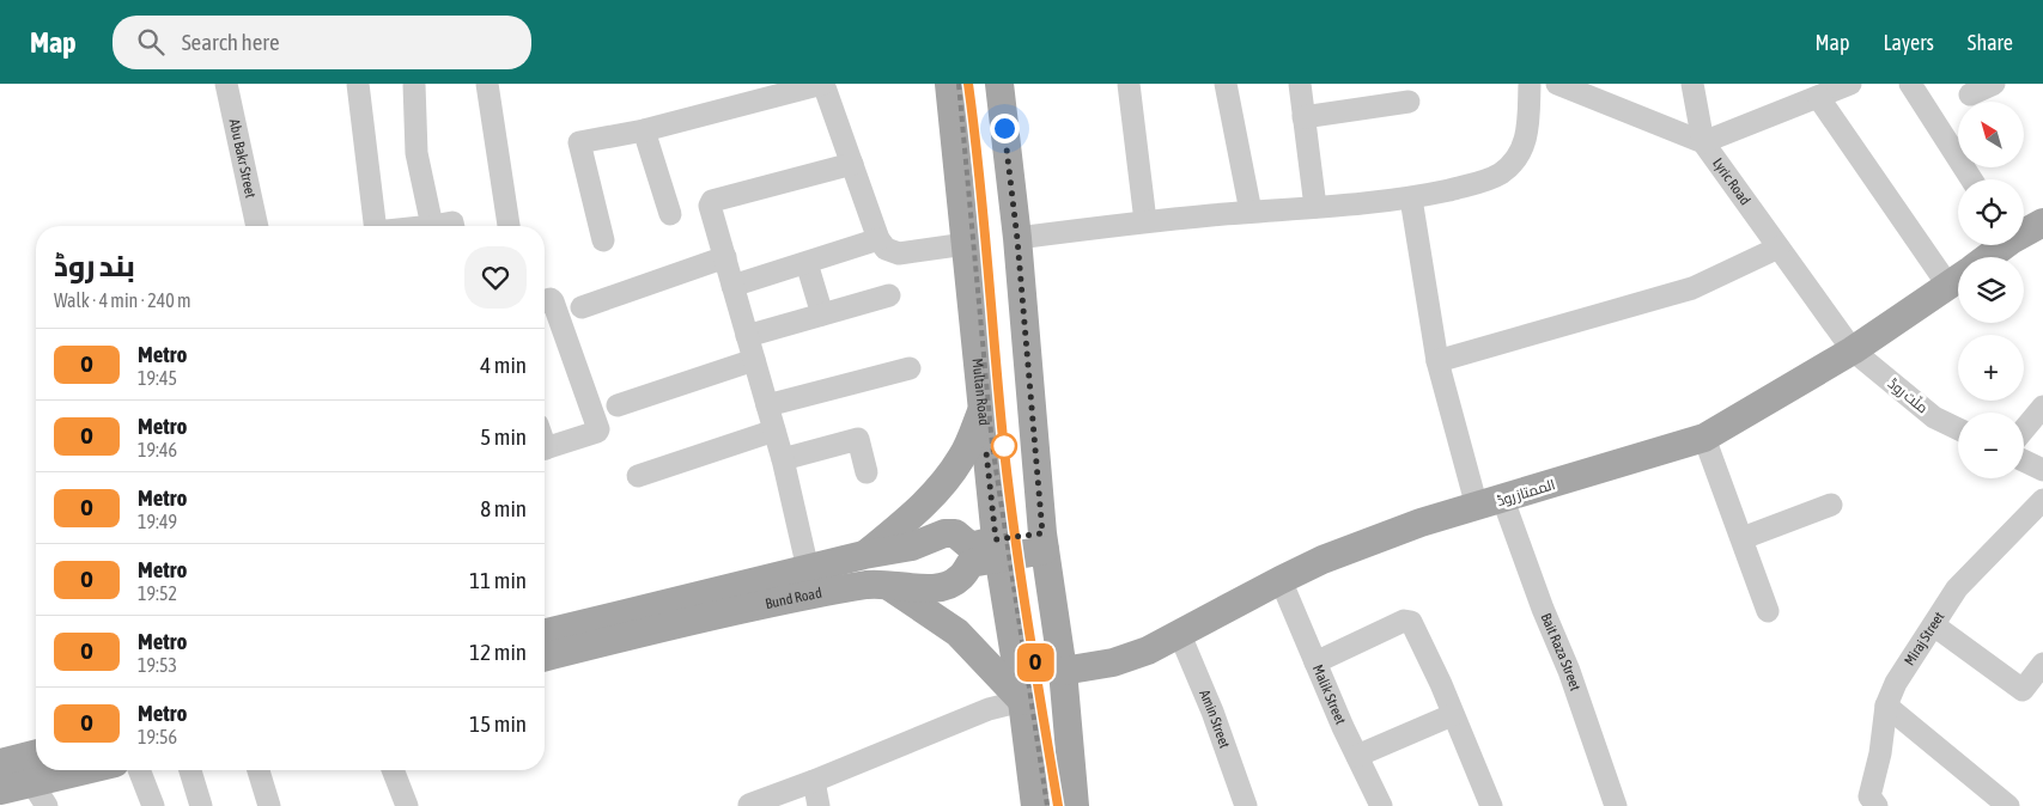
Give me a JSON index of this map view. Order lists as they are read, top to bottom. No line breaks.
{"streets":{"main road":["Multan Road","الممتاز روڈ","Bund Road"],"street":["Abu Bakr Street","Lyric Road","ملّت روڈ","Miraj Street","Bait Raza Street","Malik Street","Amin Street"]},"crossings":[["Lyric Road","ملّت روڈ"],["Lyric Road","الممتاز روڈ"],["Multan Road","Bund Road"],["ملّت روڈ","الممتاز روڈ"],["الممتاز روڈ","Bait Raza Street"],["الممتاز روڈ","Malik Street"],["الممتاز روڈ","Amin Street"]],"lines":["metro line O"],"north":"top left","page":{"header":"Map","search":"Search here","nav":["Map","Layers","Share"],"on_map":"O","map_buttons":["+","−"],"heading":["بند روڈ","Walk · 4 min · 240 m"],"list":[{"mark":"O","name":"Metro","note":"19:45","value":"4 min"},{"mark":"O","name":"Metro","note":"19:46","value":"5 min"},{"mark":"O","name":"Metro","note":"19:49","value":"8 min"},{"mark":"O","name":"Metro","note":"19:52","value":"11 min"},{"mark":"O","name":"Metro","note":"19:53","value":"12 min"},{"mark":"O","name":"Metro","note":"19:56","value":"15 min"}]}}
